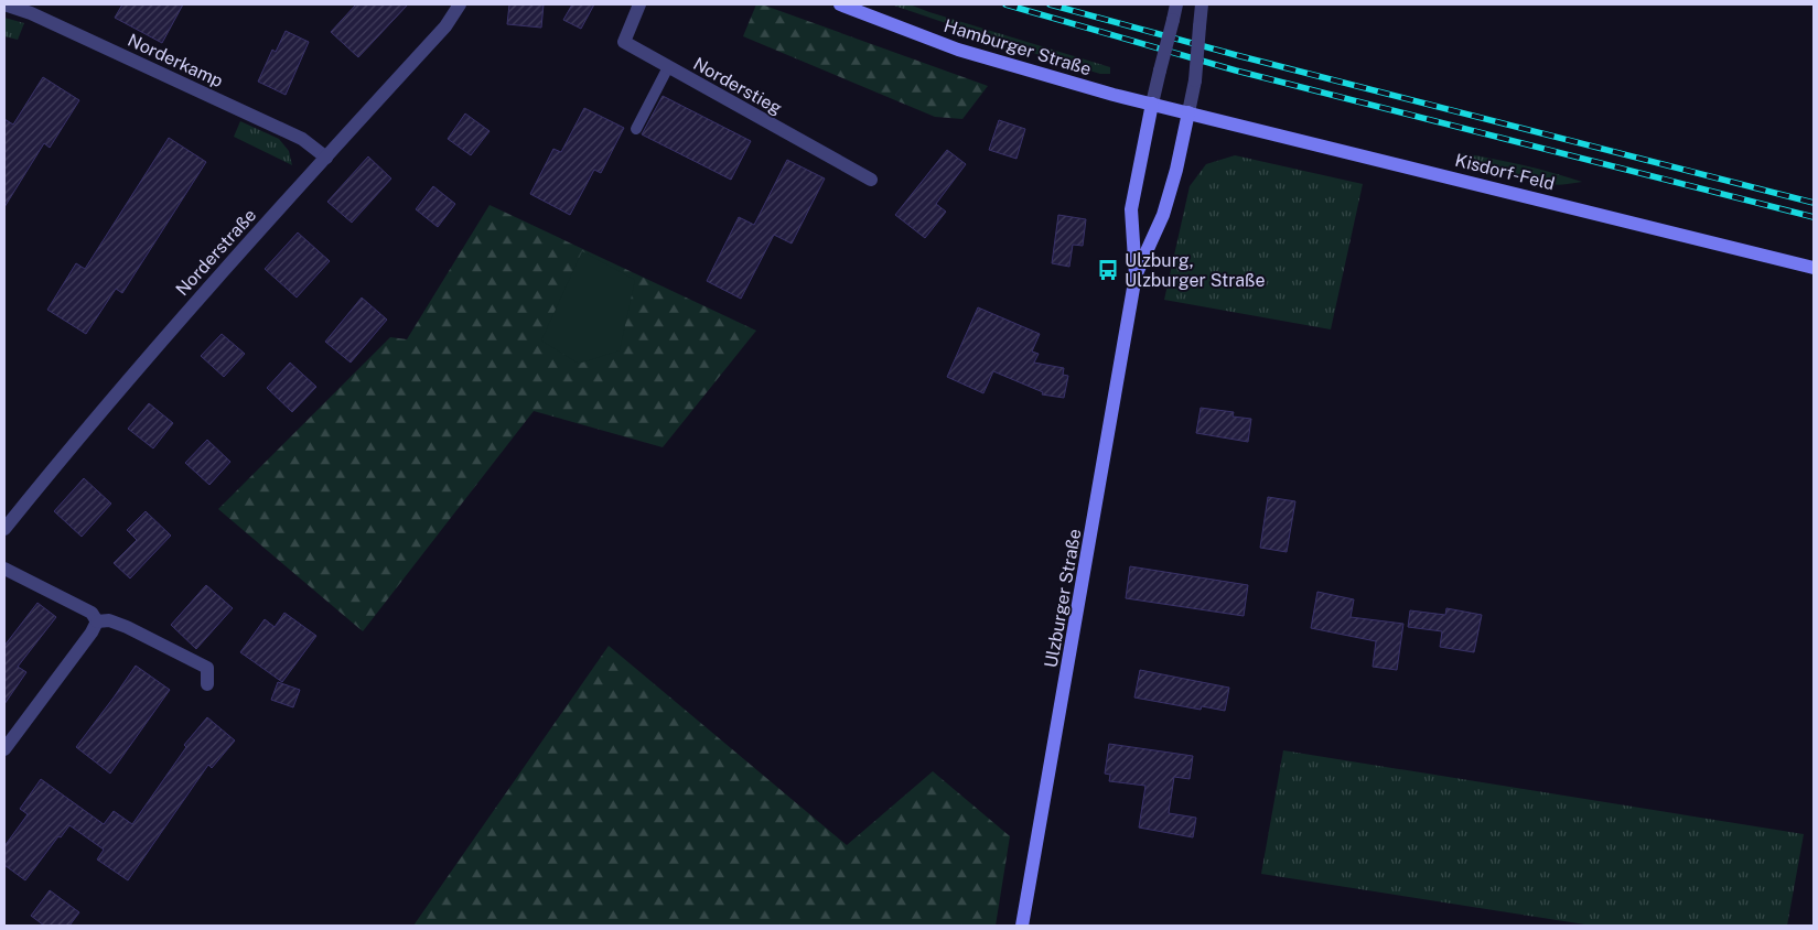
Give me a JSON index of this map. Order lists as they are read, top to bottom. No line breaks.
{"streets":{"main road":["Hamburger Straße","Kisdorf-Feld","Ulzburger Straße"],"street":["Norderkamp","Norderstieg","Norderstraße"]},"crossings":[["Hamburger Straße","Kisdorf-Feld"],["Hamburger Straße","Ulzburger Straße"],["Norderkamp","Norderstraße"],["Kisdorf-Feld","Ulzburger Straße"]],"places":{"bus stop":["Ulzburg, Ulzburger Straße"]}}
